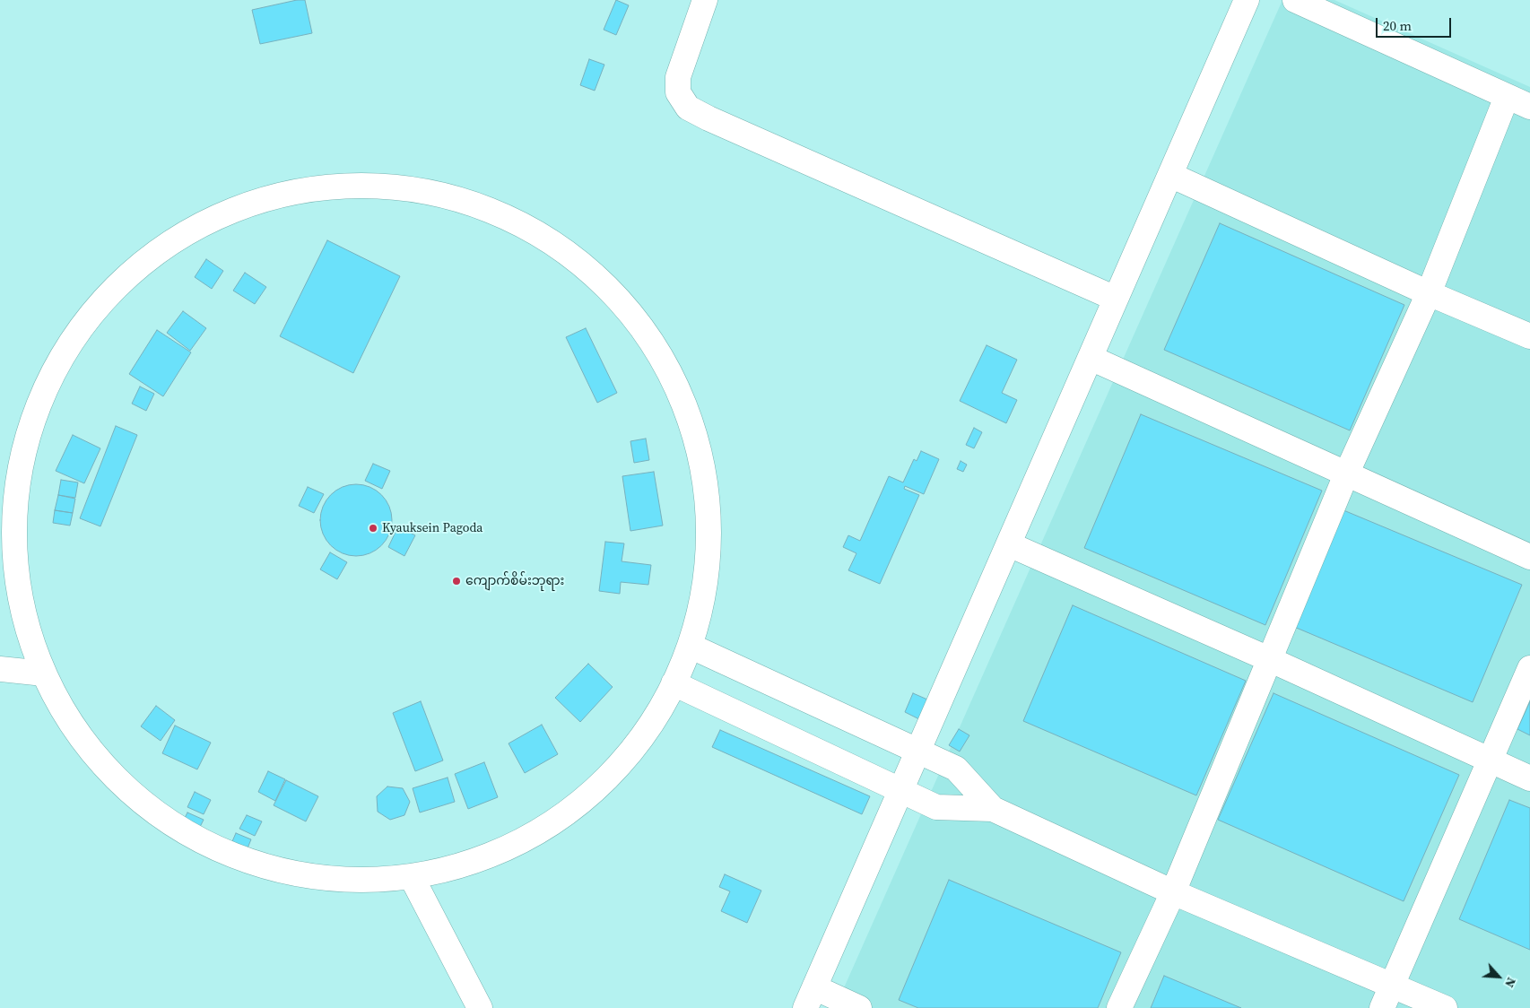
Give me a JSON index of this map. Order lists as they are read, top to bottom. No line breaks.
{"places":["Kyauksein Pagoda","ကျောက်စိမ်းဘုရား"],"scale_bar":"20 m","north":"bottom right"}
